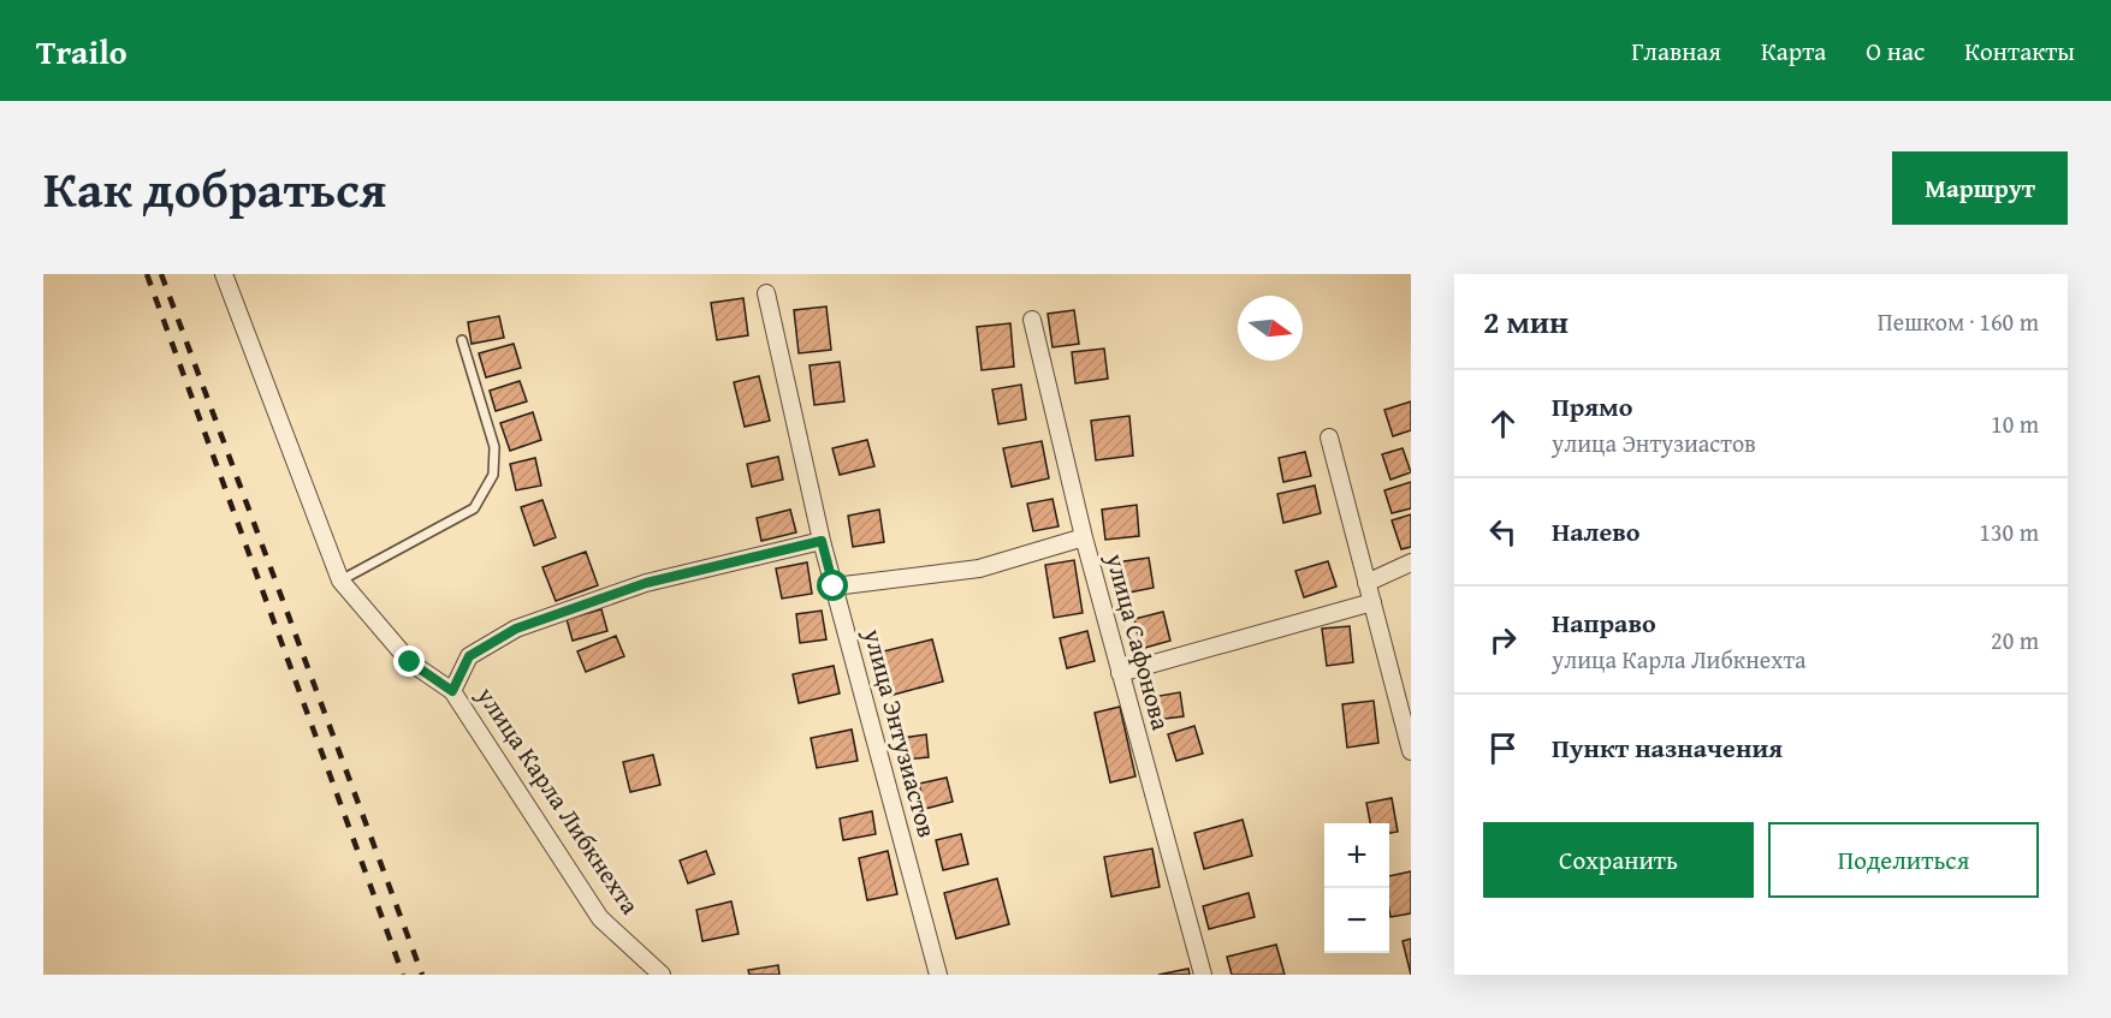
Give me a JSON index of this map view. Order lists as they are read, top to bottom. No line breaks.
{"streets":{"street":["улица Сафонова","улица Энтузиастов","улица Карла Либкнехта"]},"north":"right","page":{"header":"Trailo","nav":["Главная","Карта","О нас","Контакты"],"title":"Как добраться","buttons":["Маршрут",["Сохранить","Поделиться"]],"heading":["2 мин","Пешком · 160 m"],"list":[["Прямо","улица Энтузиастов","10 m"],["Налево","130 m"],["Направо","улица Карла Либкнехта","20 m"],"Пункт назначения"],"map_buttons":["+","−"]}}
